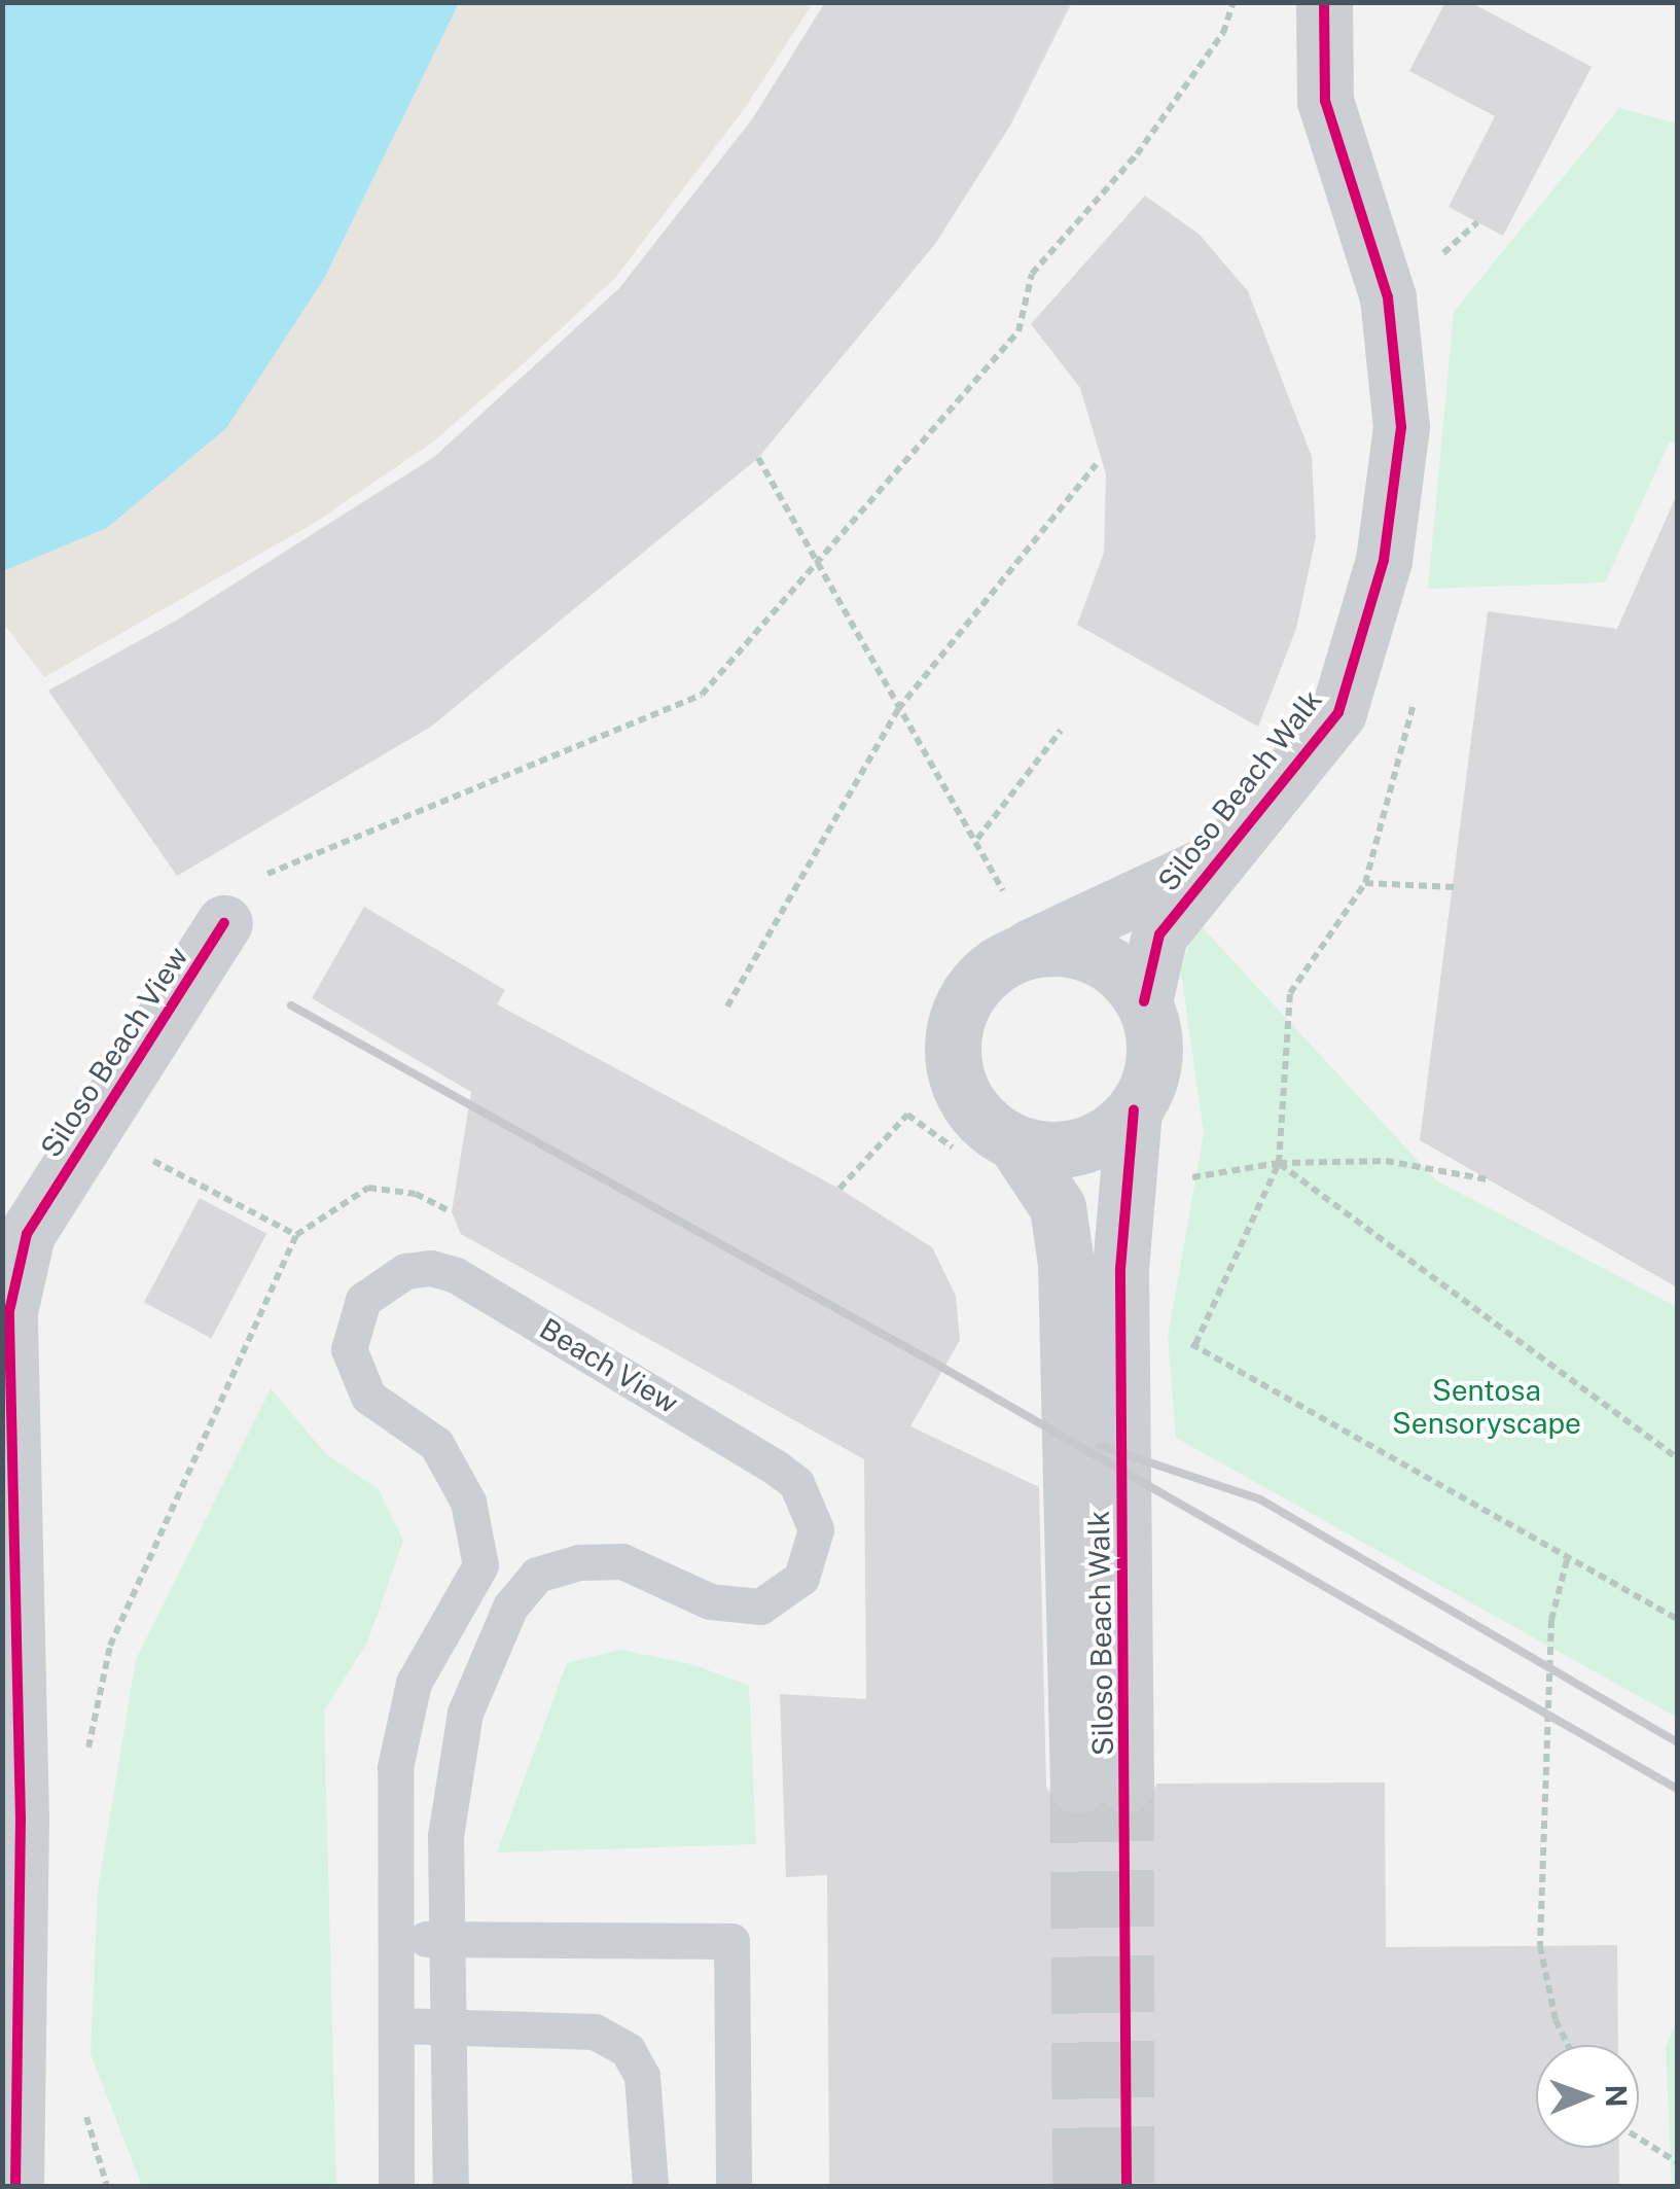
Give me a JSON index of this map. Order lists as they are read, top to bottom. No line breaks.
{"streets":{"street":["Siloso Beach Walk","Siloso Beach View"],"lane":["Beach View"]},"parks":["Sentosa Sensoryscape"],"north":"right"}
